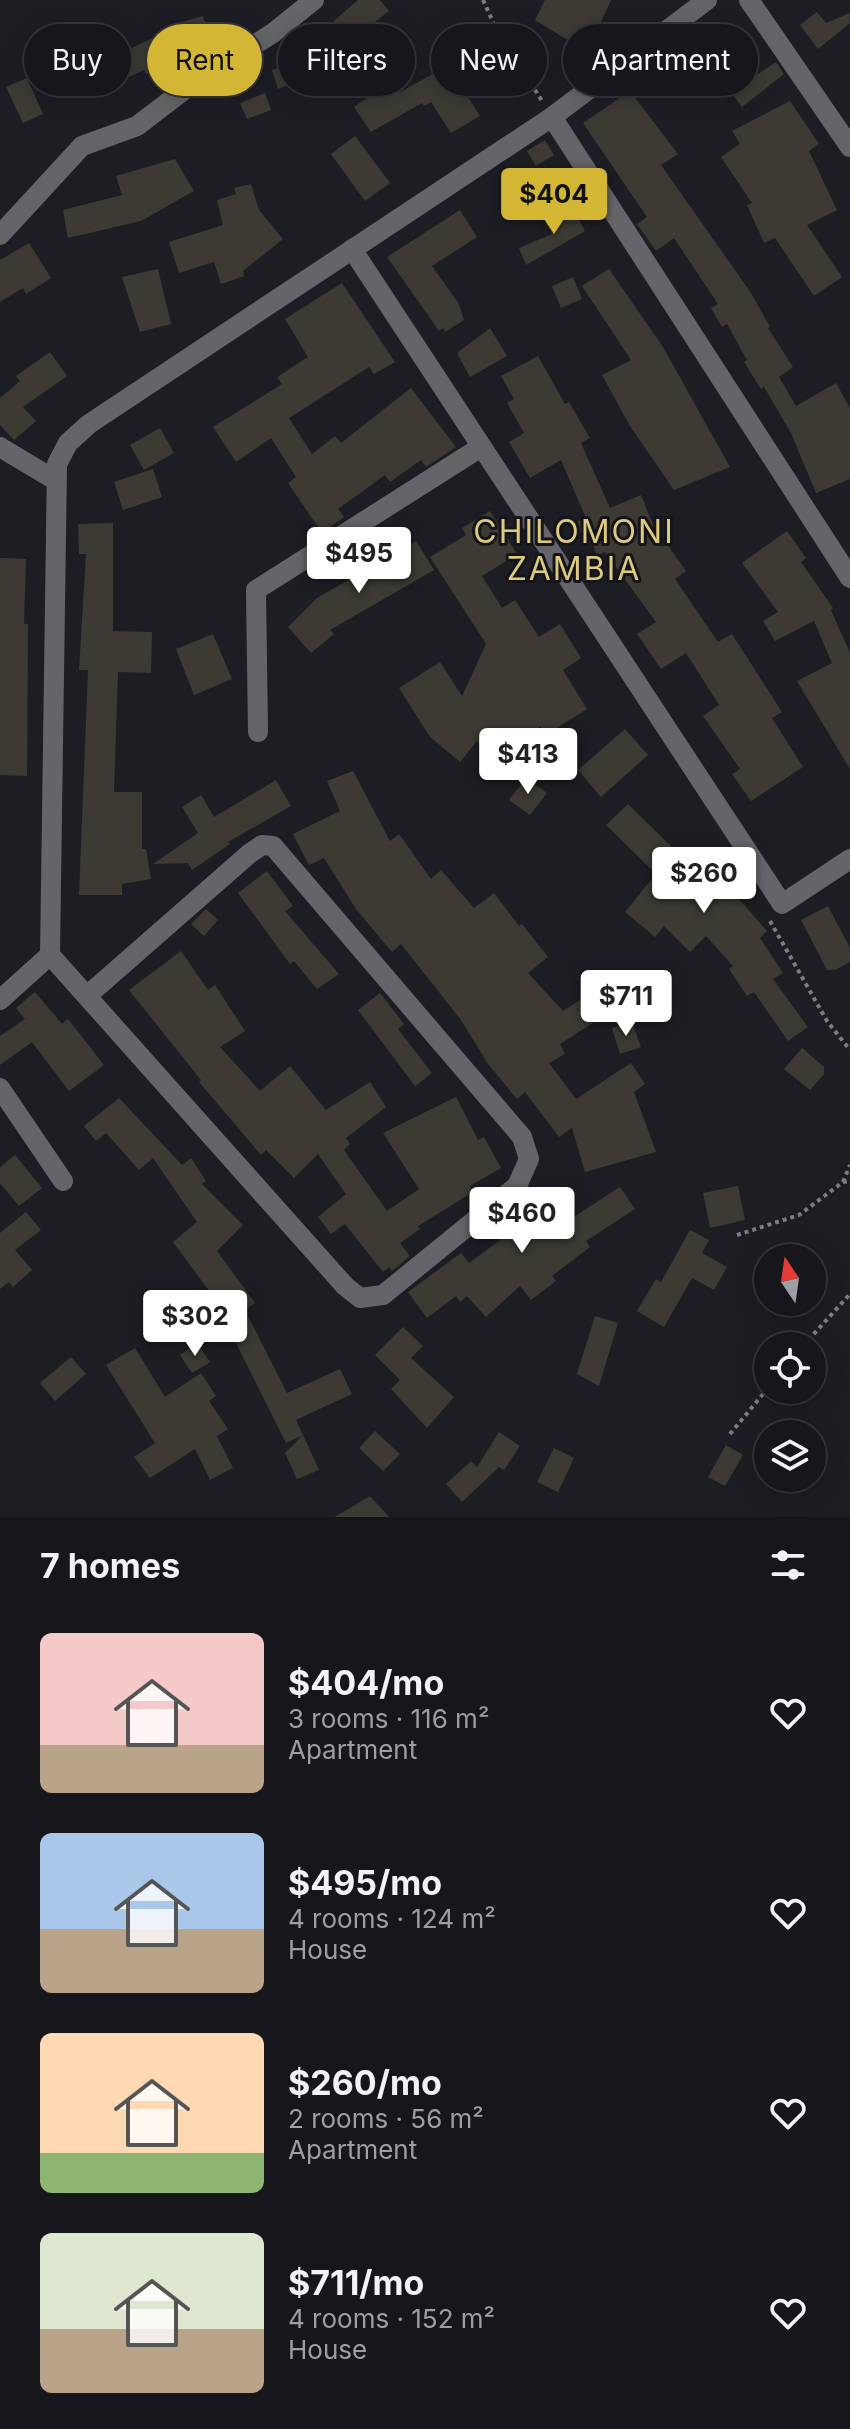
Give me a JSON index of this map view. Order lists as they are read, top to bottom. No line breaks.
{"districts":["CHILOMONI ZAMBIA"],"north":"top","page":{"chip":["Buy","Rent","Filters","New","Apartment"],"price":["$404","$495","$413","$260","$711","$460","$302"],"heading":"7 homes","list":[{"name":"$404/mo","note":"3 rooms · 116 m² · Apartment"},{"name":"$495/mo","note":"4 rooms · 124 m² · House"},{"name":"$260/mo","note":"2 rooms · 56 m² · Apartment"},{"name":"$711/mo","note":"4 rooms · 152 m² · House"}]}}
